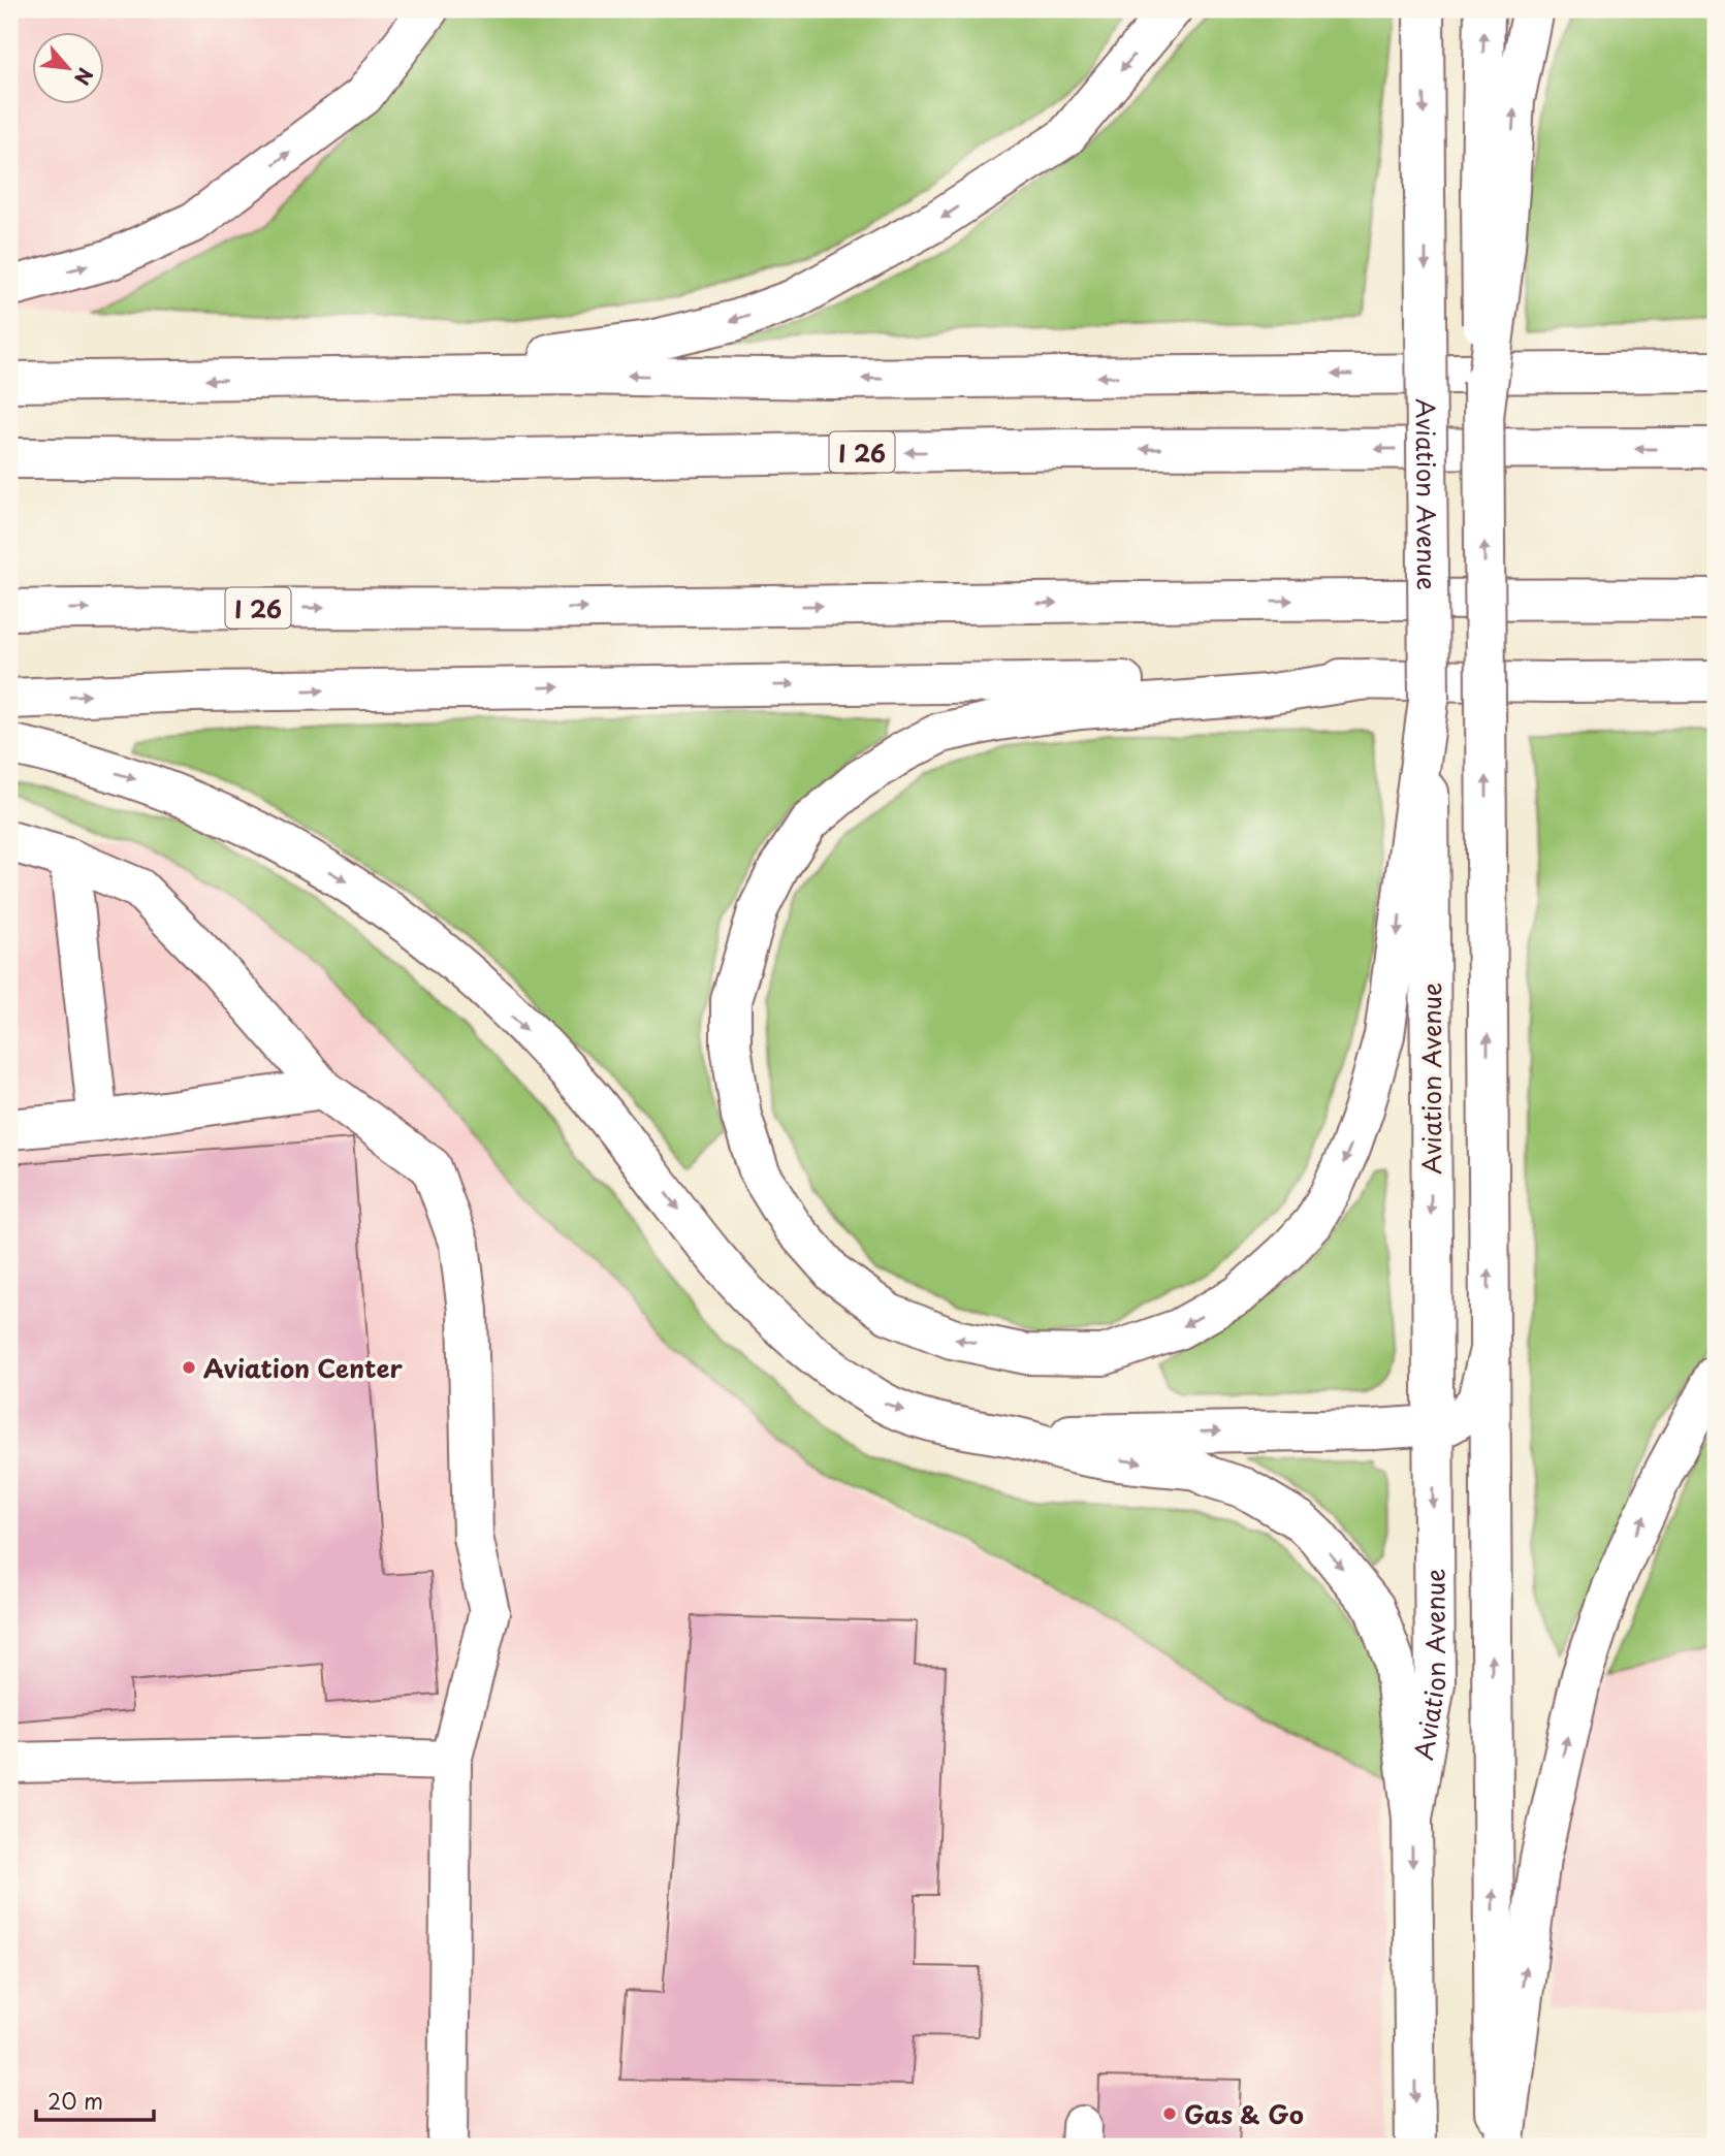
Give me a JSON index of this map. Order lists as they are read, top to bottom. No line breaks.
{"streets":{"main road":["I 26","Aviation Avenue"]},"places":["Aviation Center","Gas & Go"],"scale_bar":"20 m","north":"bottom right"}
